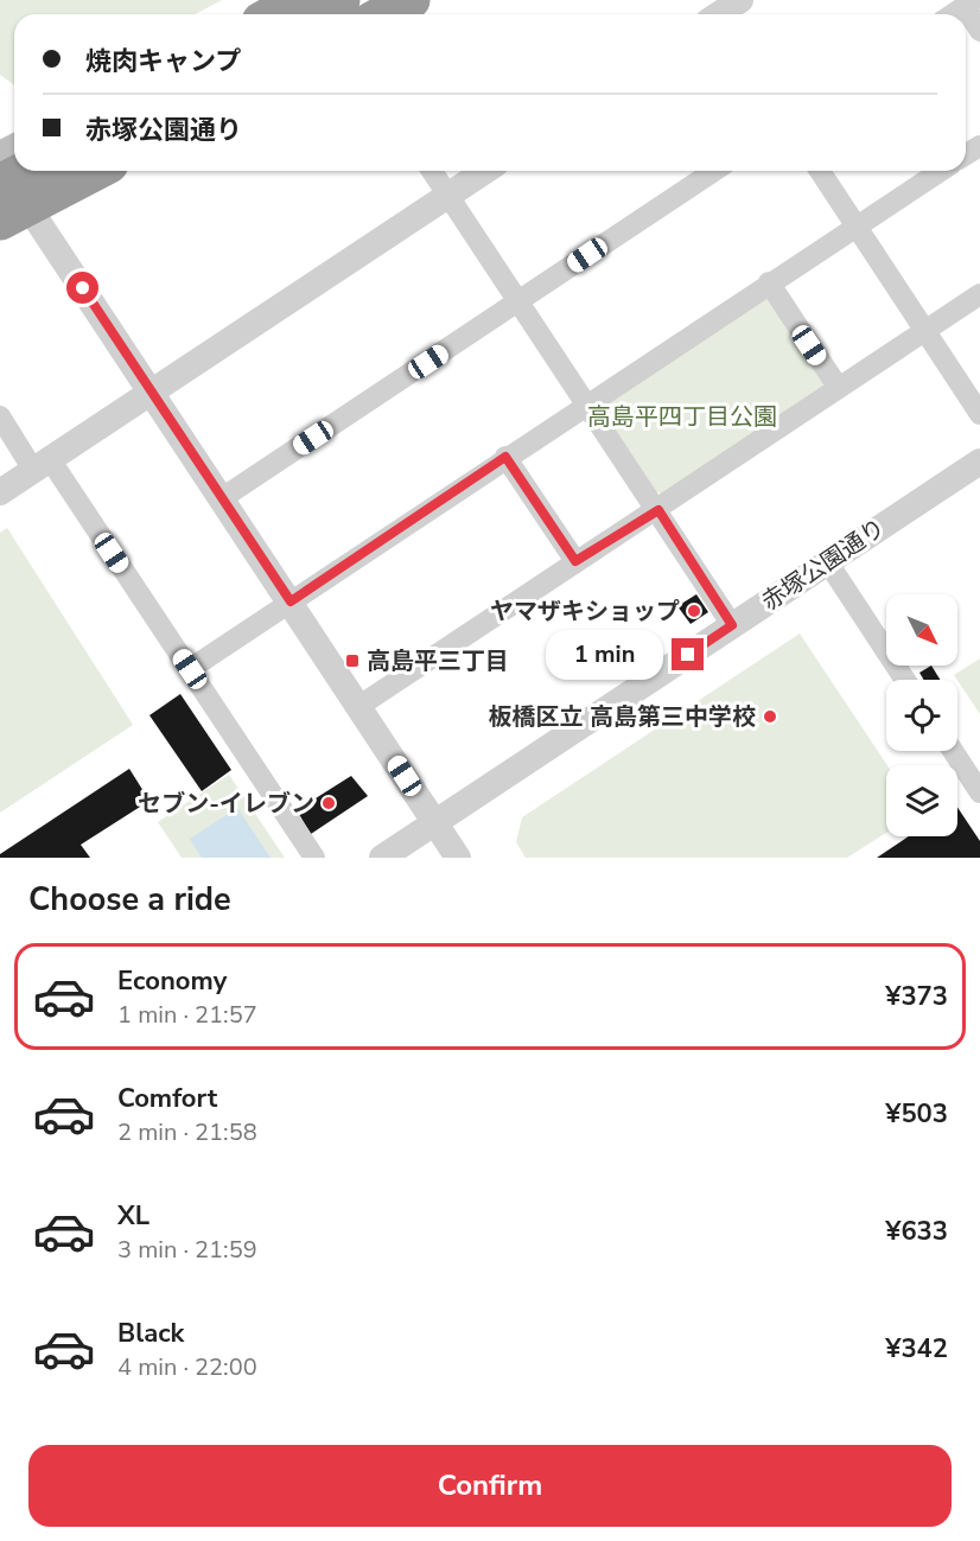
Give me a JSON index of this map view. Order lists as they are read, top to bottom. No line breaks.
{"streets":{"street":["赤塚公園通り"]},"parks":["高島平四丁目公園"],"places":{"other":["ヤマザキショップ","板橋区立 高島第三中学校","セブン-イレブン"],"transit":["高島平三丁目"]},"north":"bottom right","page":{"banner":["焼肉キャンプ","赤塚公園通り"],"bubble":"1 min","heading":"Choose a ride","list":[{"name":"Economy","note":"1 min · 21:57","value":"¥373"},{"name":"Comfort","note":"2 min · 21:58","value":"¥503"},{"name":"XL","note":"3 min · 21:59","value":"¥633"},{"name":"Black","note":"4 min · 22:00","value":"¥342"}],"buttons":"Confirm"}}
